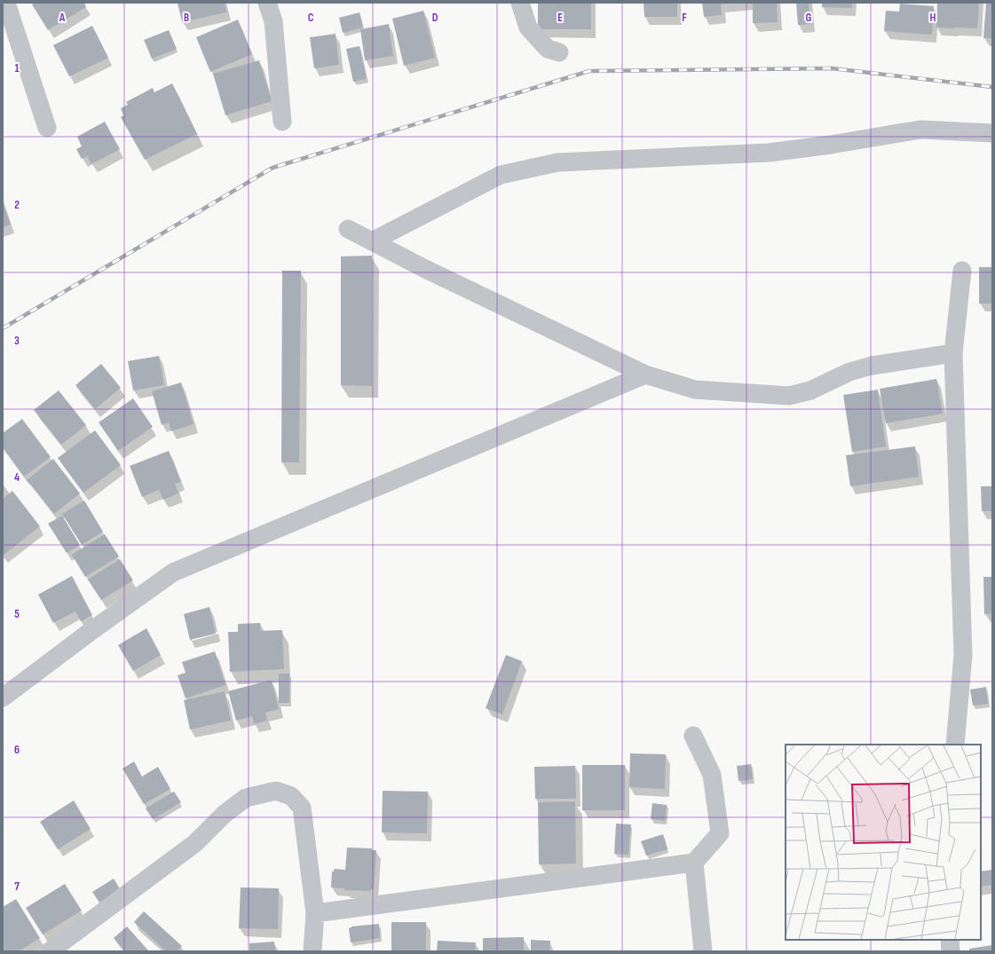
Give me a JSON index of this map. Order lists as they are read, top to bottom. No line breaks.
{"grid":{"columns":["A","B","C","D","E","F","G","H"],"rows":["1","2","3","4","5","6","7"]}}
